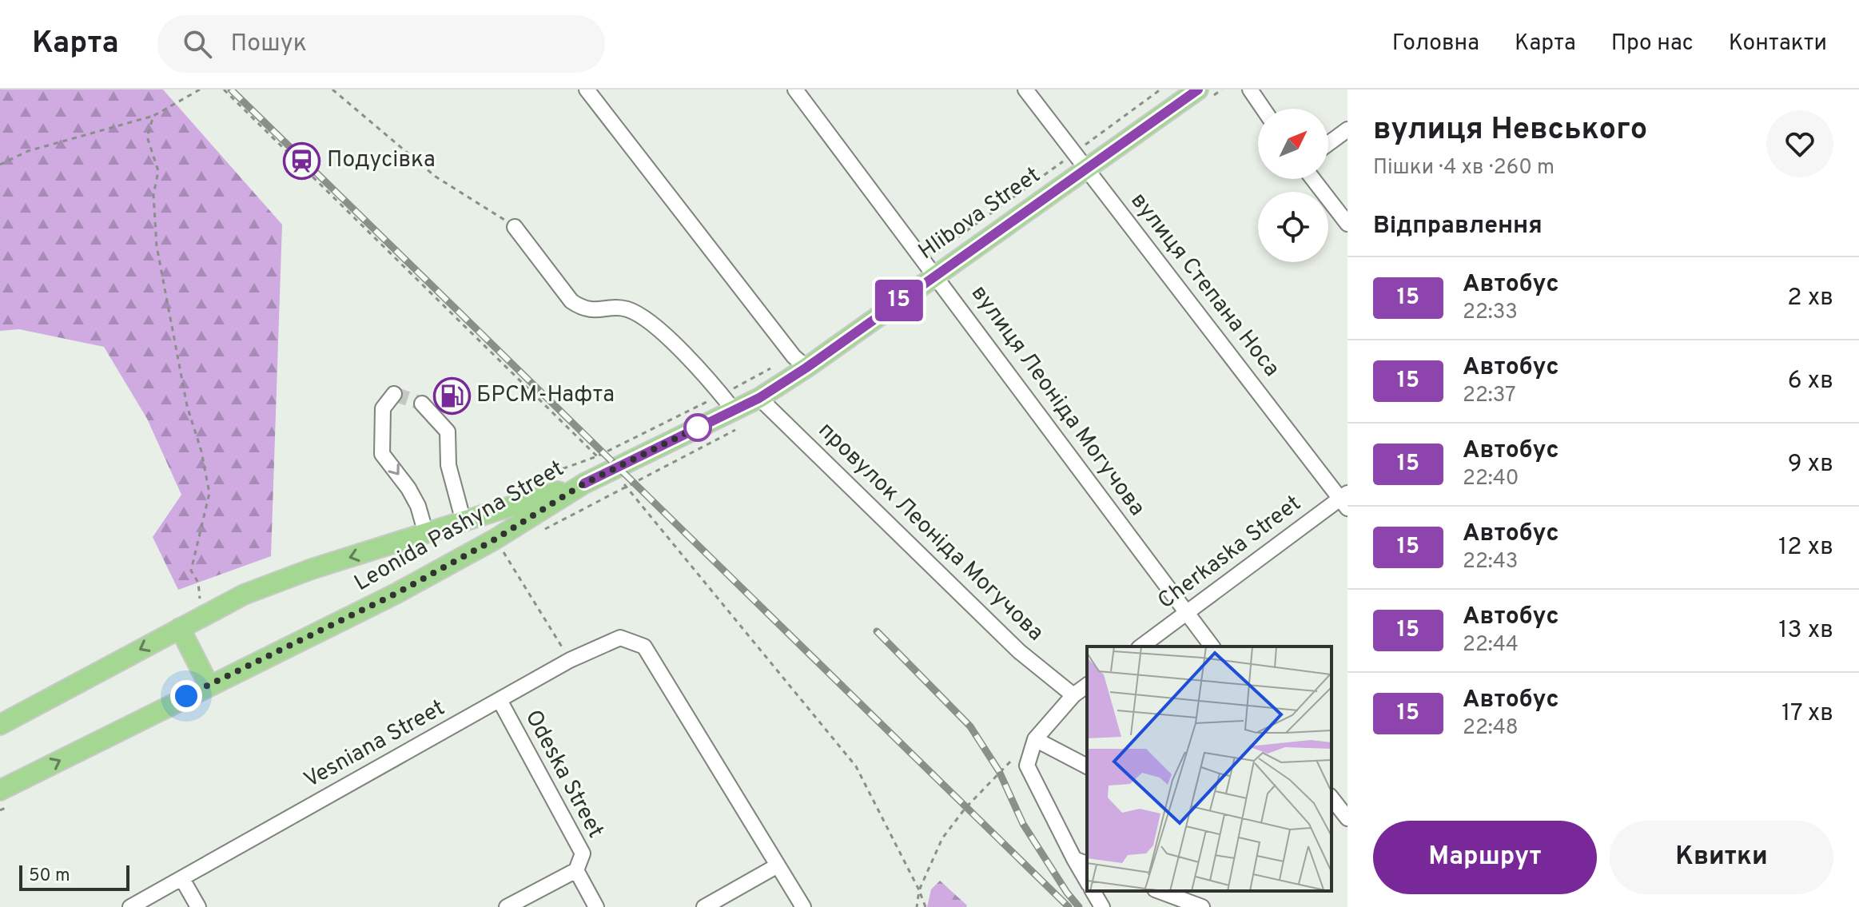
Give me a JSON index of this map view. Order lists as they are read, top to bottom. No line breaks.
{"streets":{"main road":["Hlibova Street","Leonida Pashyna Street"],"street":["вулиця Степана Носа","вулиця Леоніда Могучова","провулок Леоніда Могучова","Cherkaska Street","Vesniana Street","Odeska Street"]},"crossings":[["Hlibova Street","вулиця Степана Носа"],["Hlibova Street","вулиця Леоніда Могучова"],["Hlibova Street","Leonida Pashyna Street"],["Hlibova Street","провулок Леоніда Могучова"],["вулиця Степана Носа","Cherkaska Street"],["вулиця Леоніда Могучова","Cherkaska Street"],["Vesniana Street","Odeska Street"]],"places":{"station":["Подусівка"],"fuel station":["БРСМ-Нафта"]},"lines":["bus line 15"],"scale_bar":"50 m","north":"top right","page":{"header":"Карта","search":"Пошук","nav":["Головна","Карта","Про нас","Контакти"],"on_map":"15","heading":[["вулиця Невського","Пішки · 4 хв · 260 m"],"Відправлення"],"list":[{"mark":"15","name":"Автобус","note":"22:33","value":"2 хв"},{"mark":"15","name":"Автобус","note":"22:37","value":"6 хв"},{"mark":"15","name":"Автобус","note":"22:40","value":"9 хв"},{"mark":"15","name":"Автобус","note":"22:43","value":"12 хв"},{"mark":"15","name":"Автобус","note":"22:44","value":"13 хв"},{"mark":"15","name":"Автобус","note":"22:48","value":"17 хв"}],"buttons":["Маршрут","Квитки"],"scale":"50 m"}}
